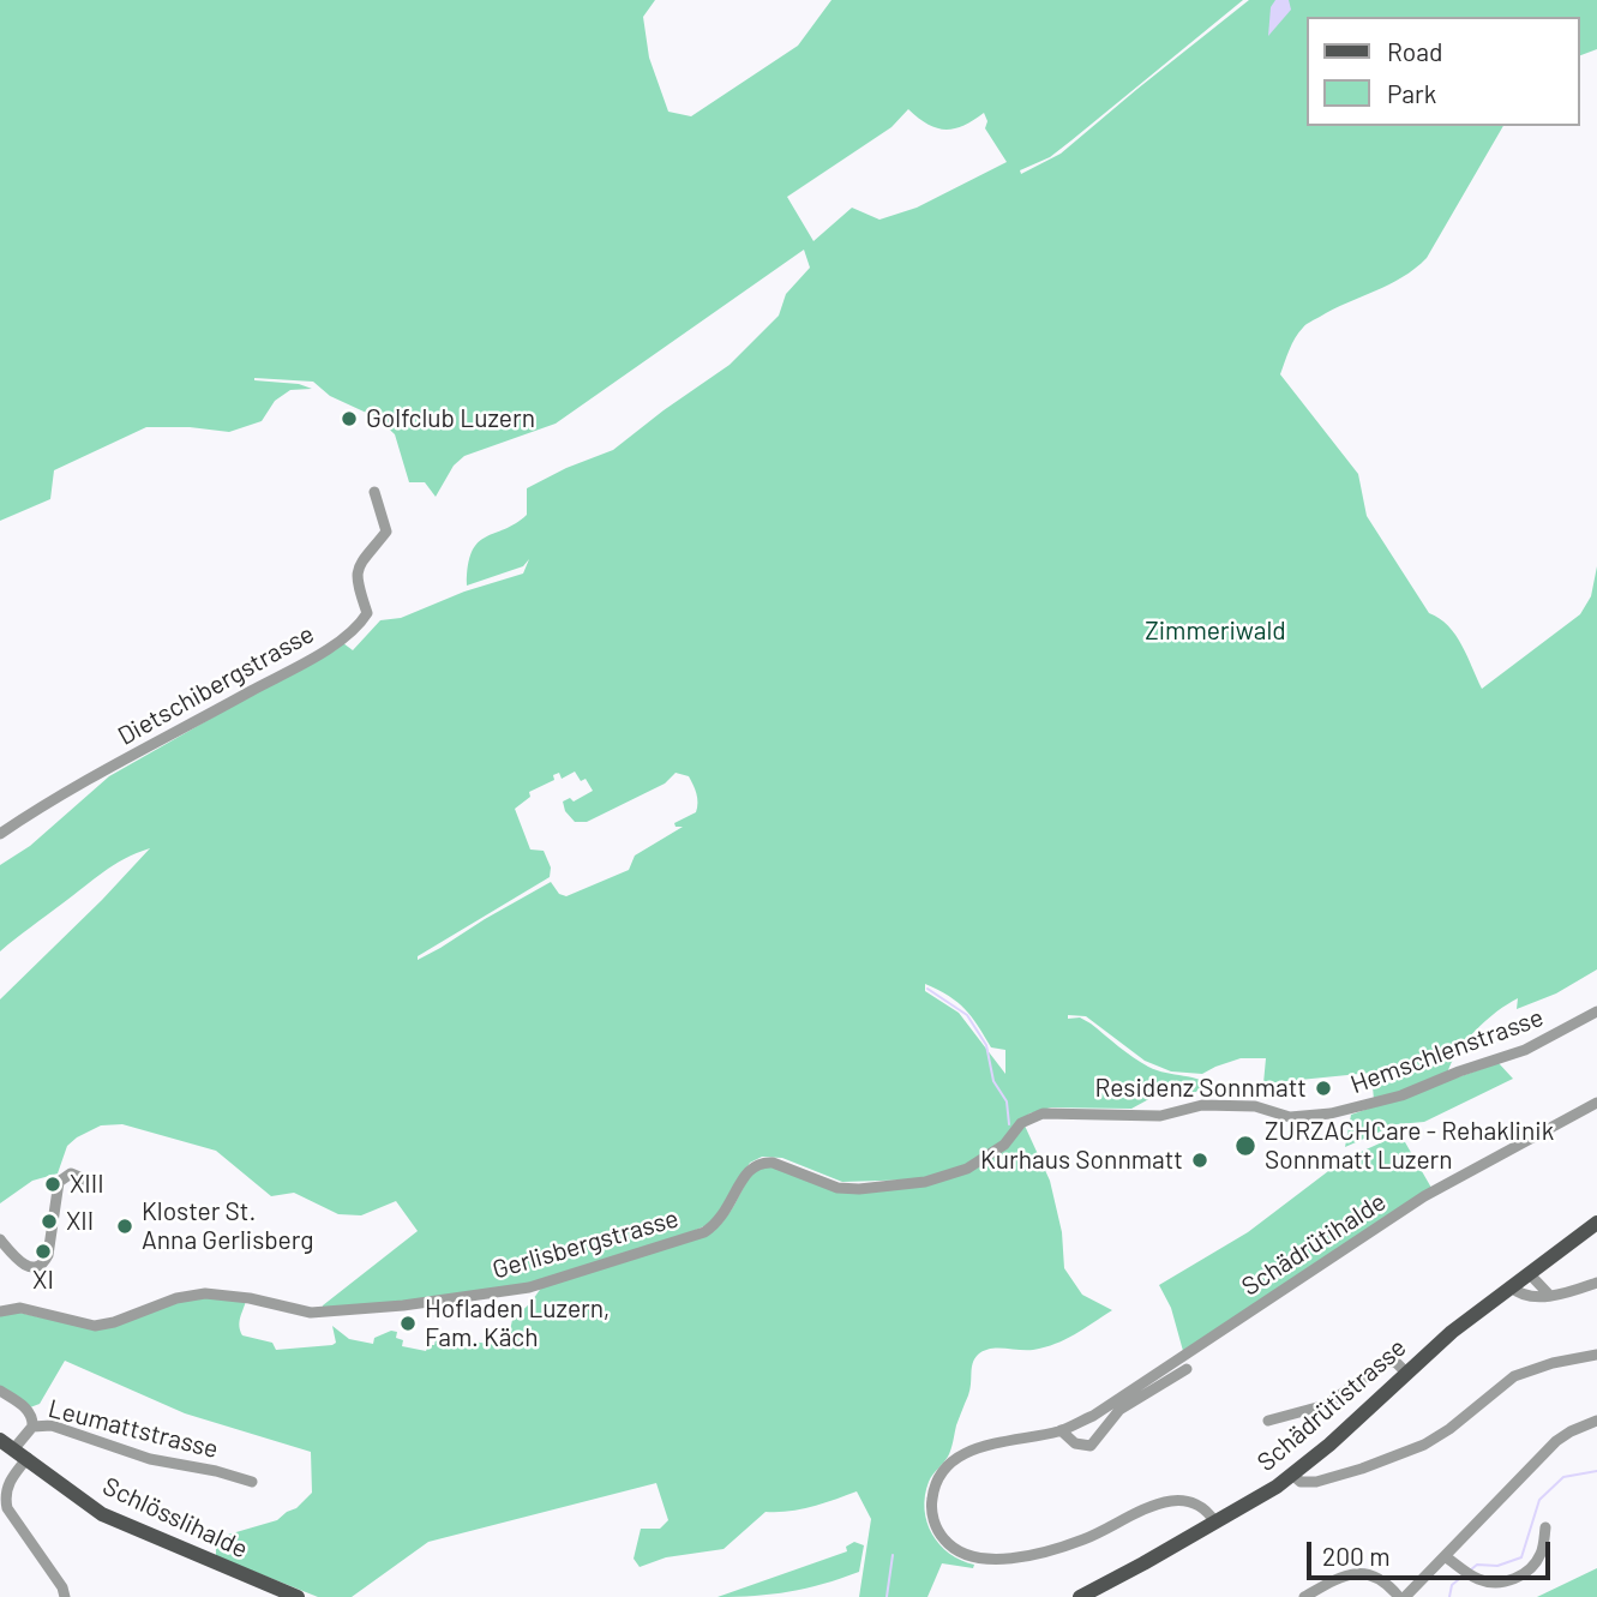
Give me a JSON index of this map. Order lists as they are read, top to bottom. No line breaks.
{"streets":{"main road":["Schädrütistrasse","Schlösslihalde"],"street":["Dietschibergstrasse","Hemschlenstrasse","Gerlisbergstrasse","Schädrütihalde","Leumattstrasse"]},"crossings":[["Hemschlenstrasse","Gerlisbergstrasse"],["Schädrütihalde","Schädrütistrasse"],["Leumattstrasse","Schlösslihalde"]],"parks":["Zimmeriwald"],"places":["Golfclub Luzern","Residenz Sonnmatt","ZURZACHCare - Rehaklinik Sonnmatt Luzern","Kurhaus Sonnmatt","XIII","XII","Kloster St. Anna Gerlisberg","XI","Hofladen Luzern, Fam. Käch"],"legend":["Road","Park"],"scale_bar":"200 m"}
